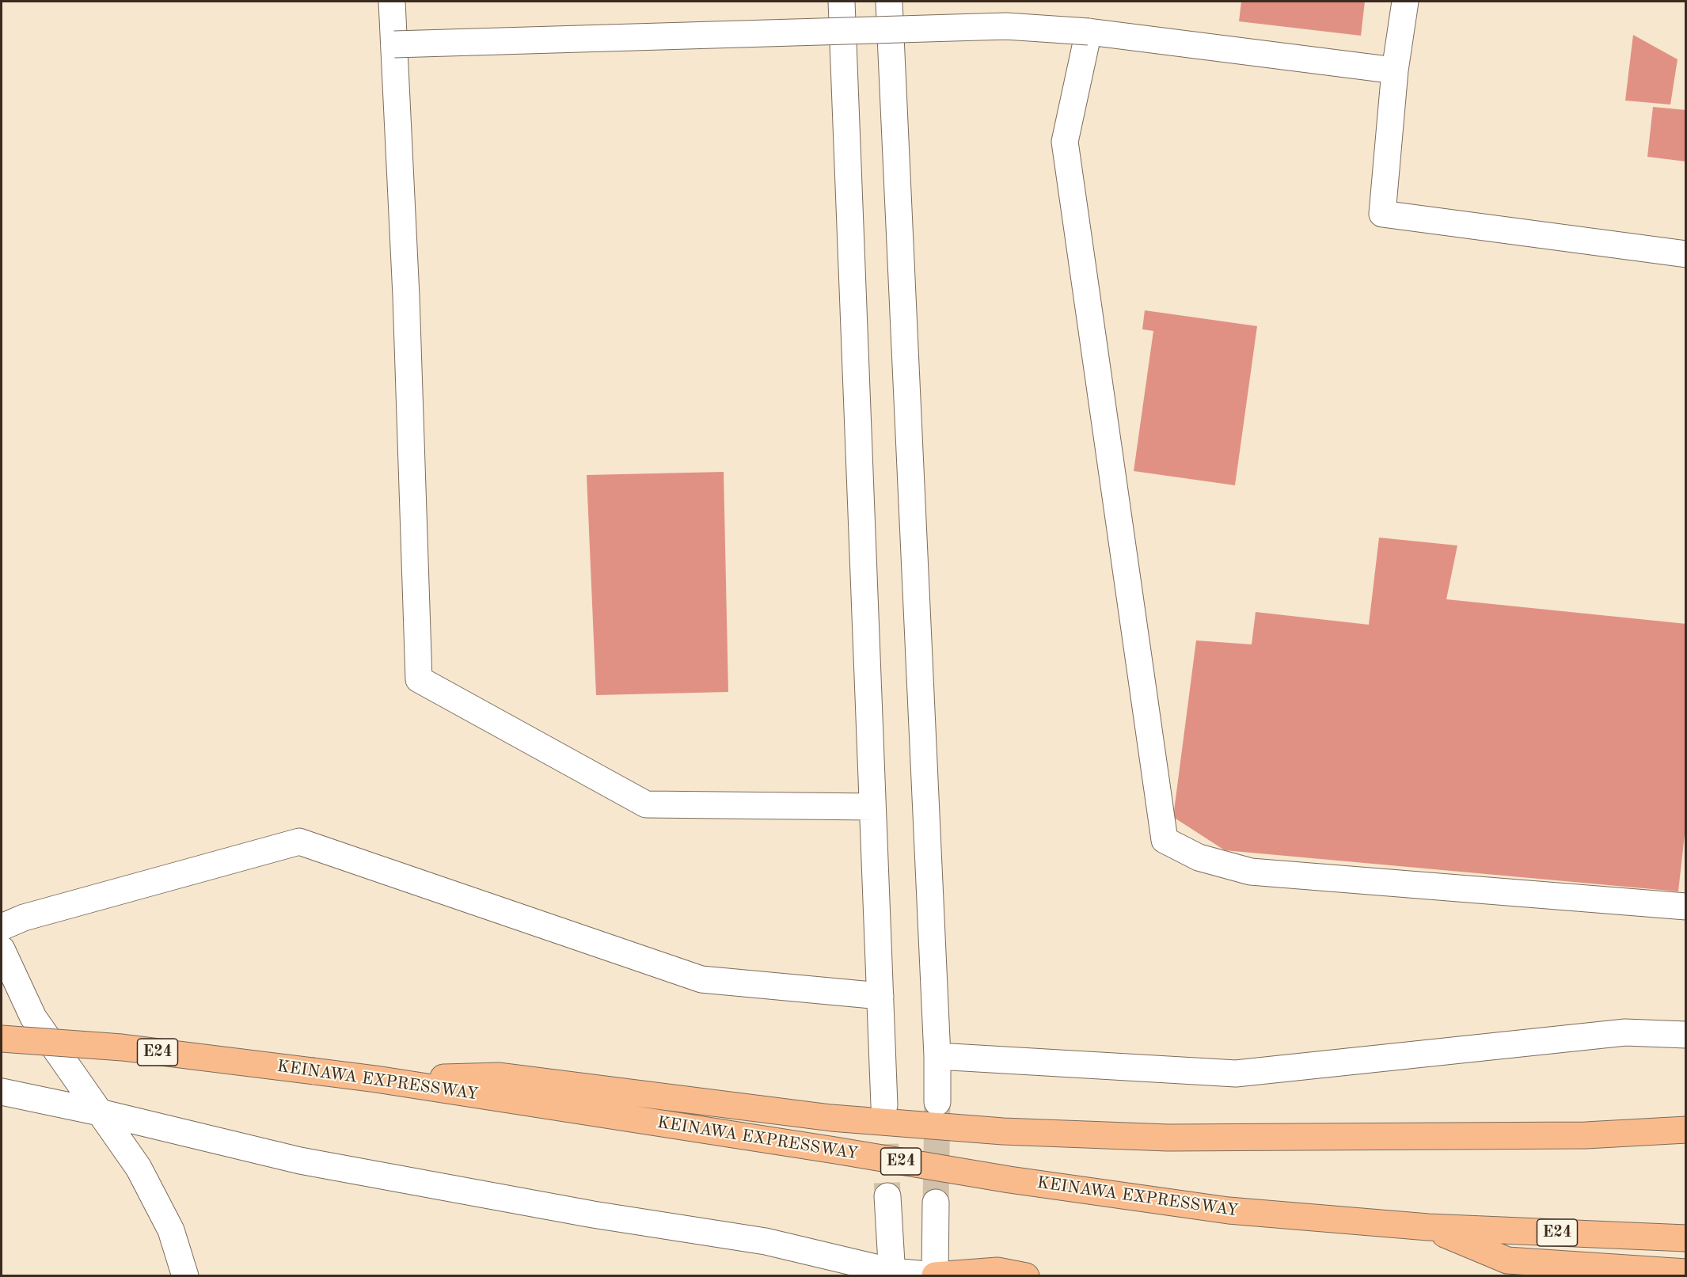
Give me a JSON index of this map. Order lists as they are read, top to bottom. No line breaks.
{"streets":{"highway":["E24","KEINAWA EXPRESSWAY"]}}
